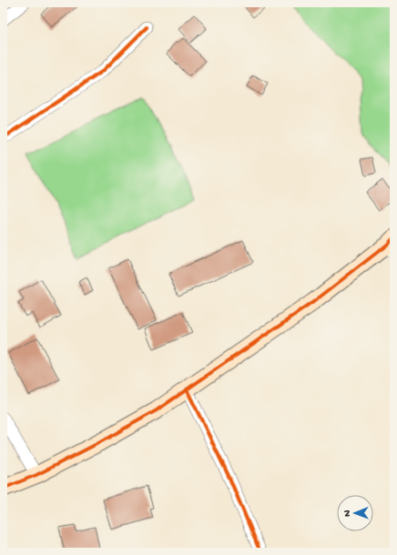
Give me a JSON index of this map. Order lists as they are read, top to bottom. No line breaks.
{"north":"left"}
